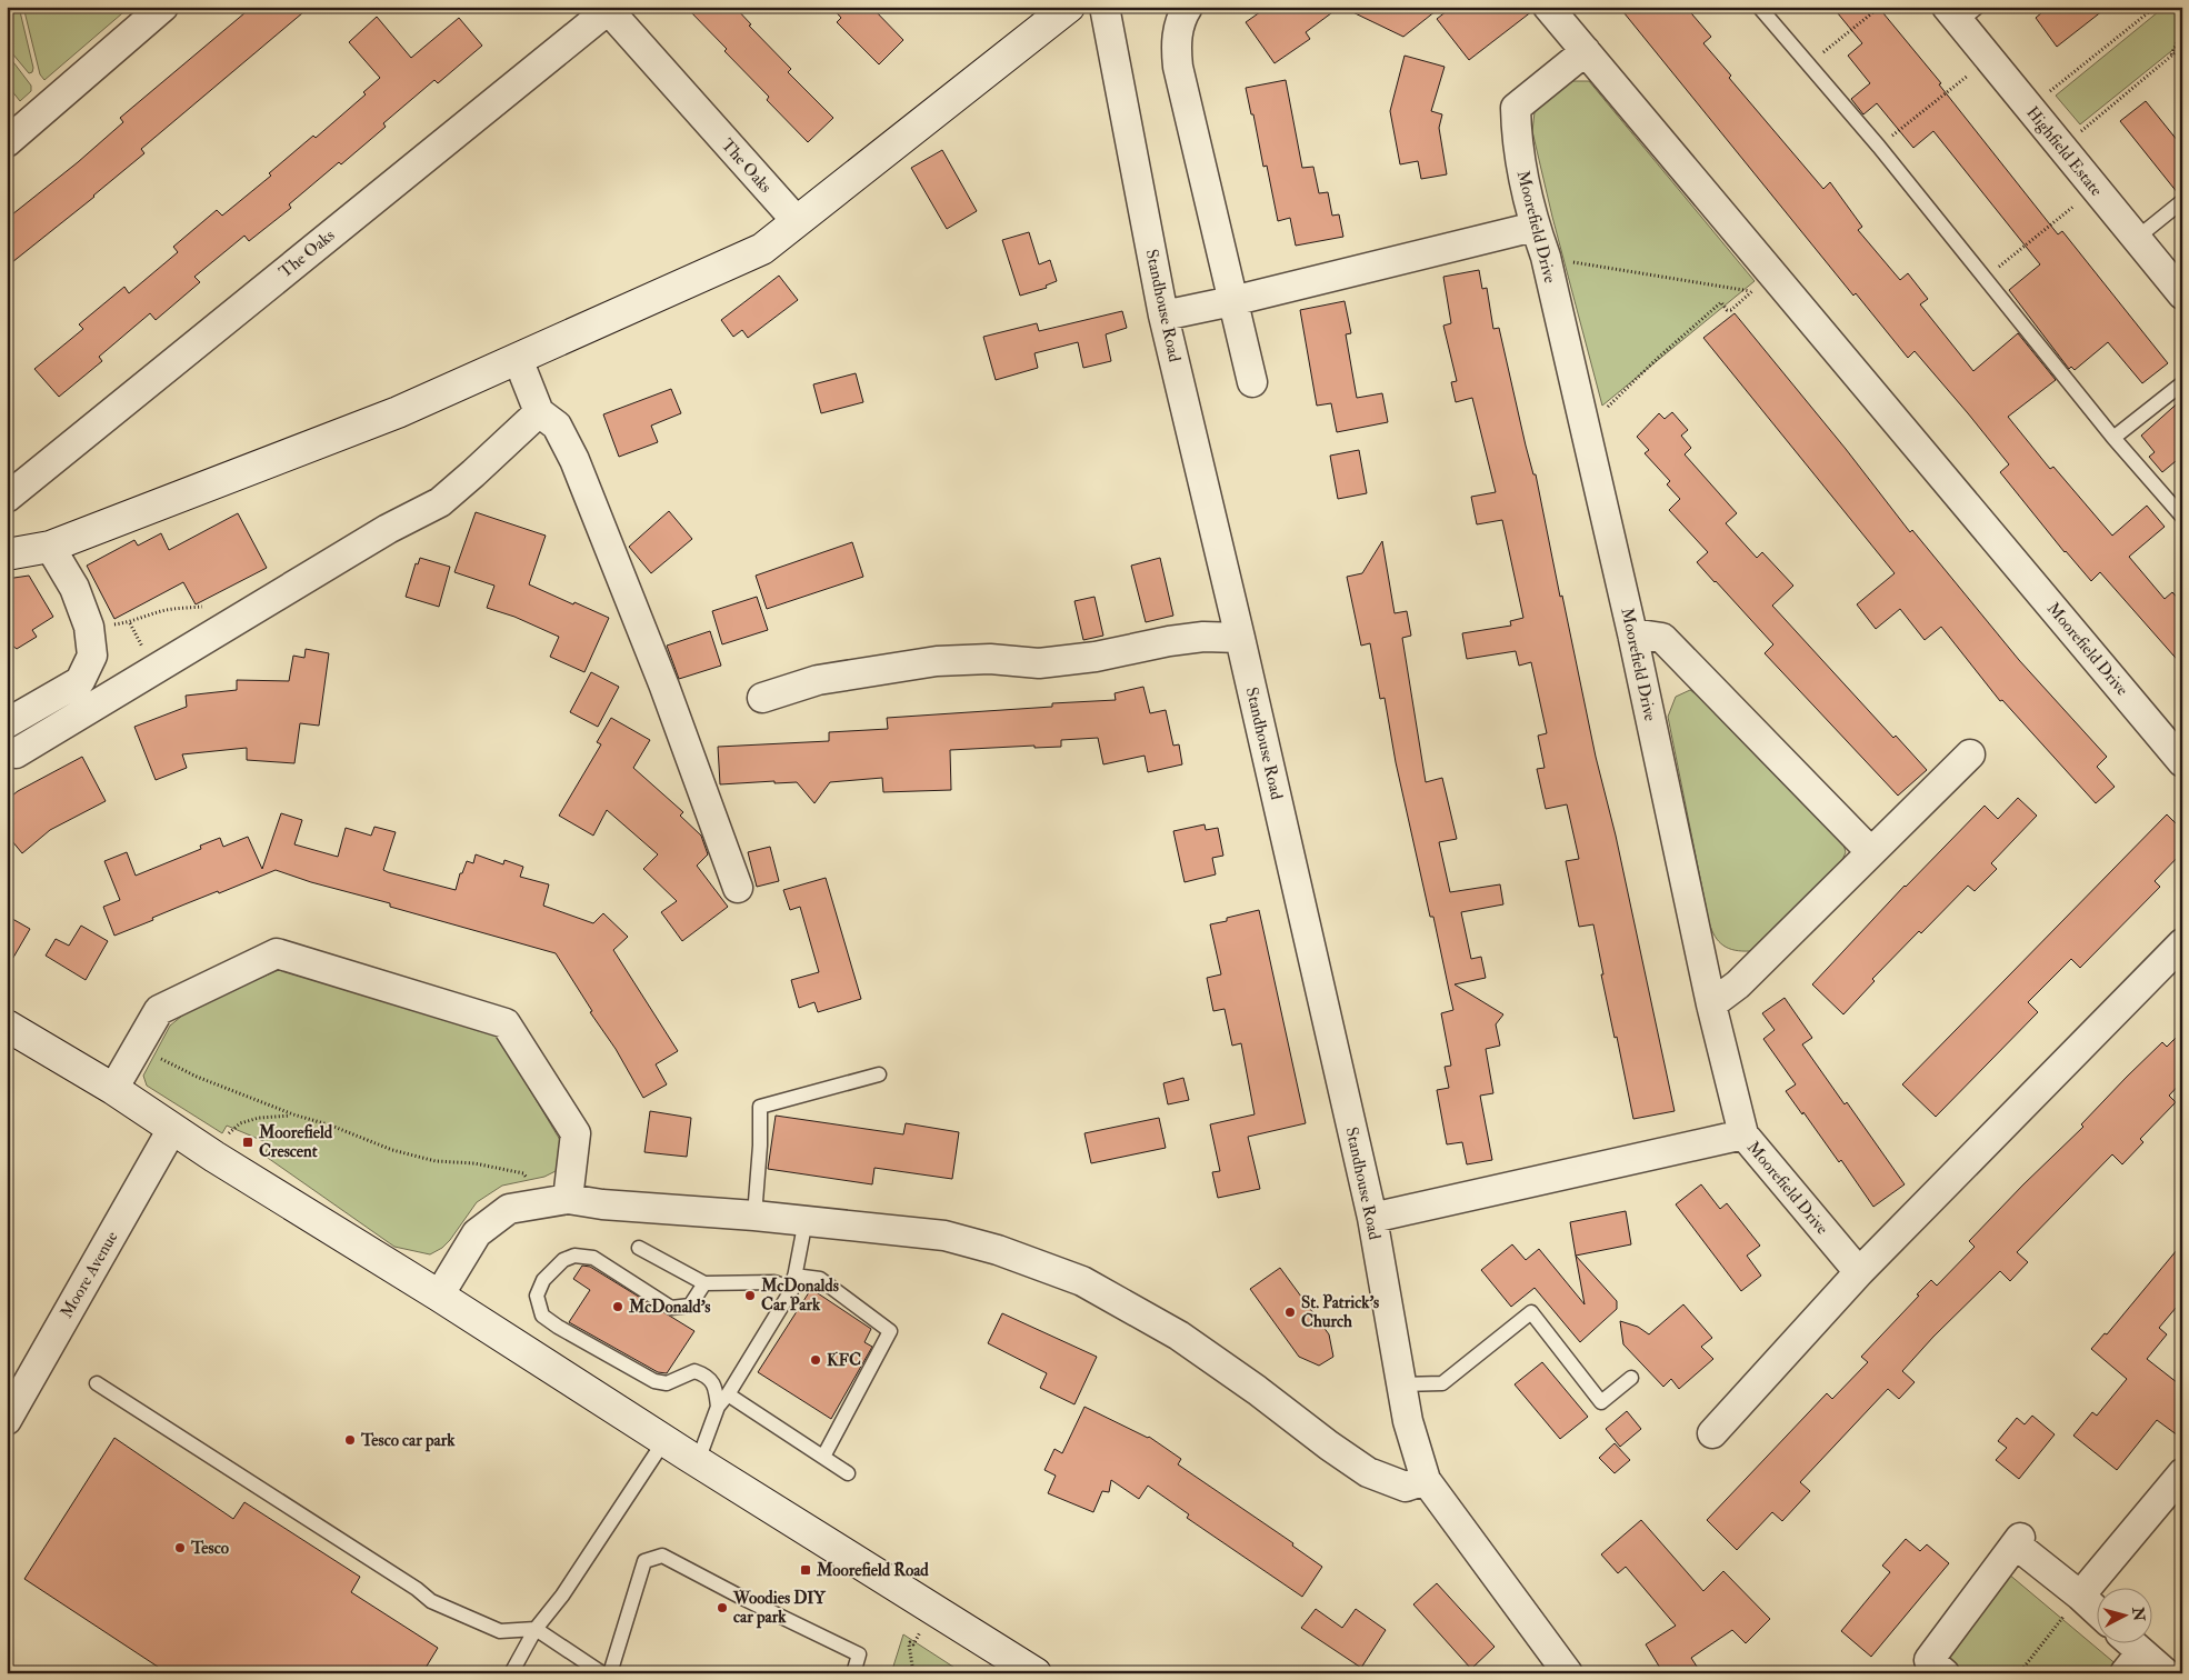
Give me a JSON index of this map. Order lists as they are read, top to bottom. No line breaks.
{"streets":{"street":["Highfield Estate","The Oaks","Moorefield Drive","Standhouse Road","Moore Avenue"]},"places":{"transit":["Moorefield Crescent","Moorefield Road"],"other":["McDonalds Car Park","McDonald's","St. Patrick's Church","KFC","Tesco car park","Tesco","Woodies DIY car park"]},"north":"right"}
